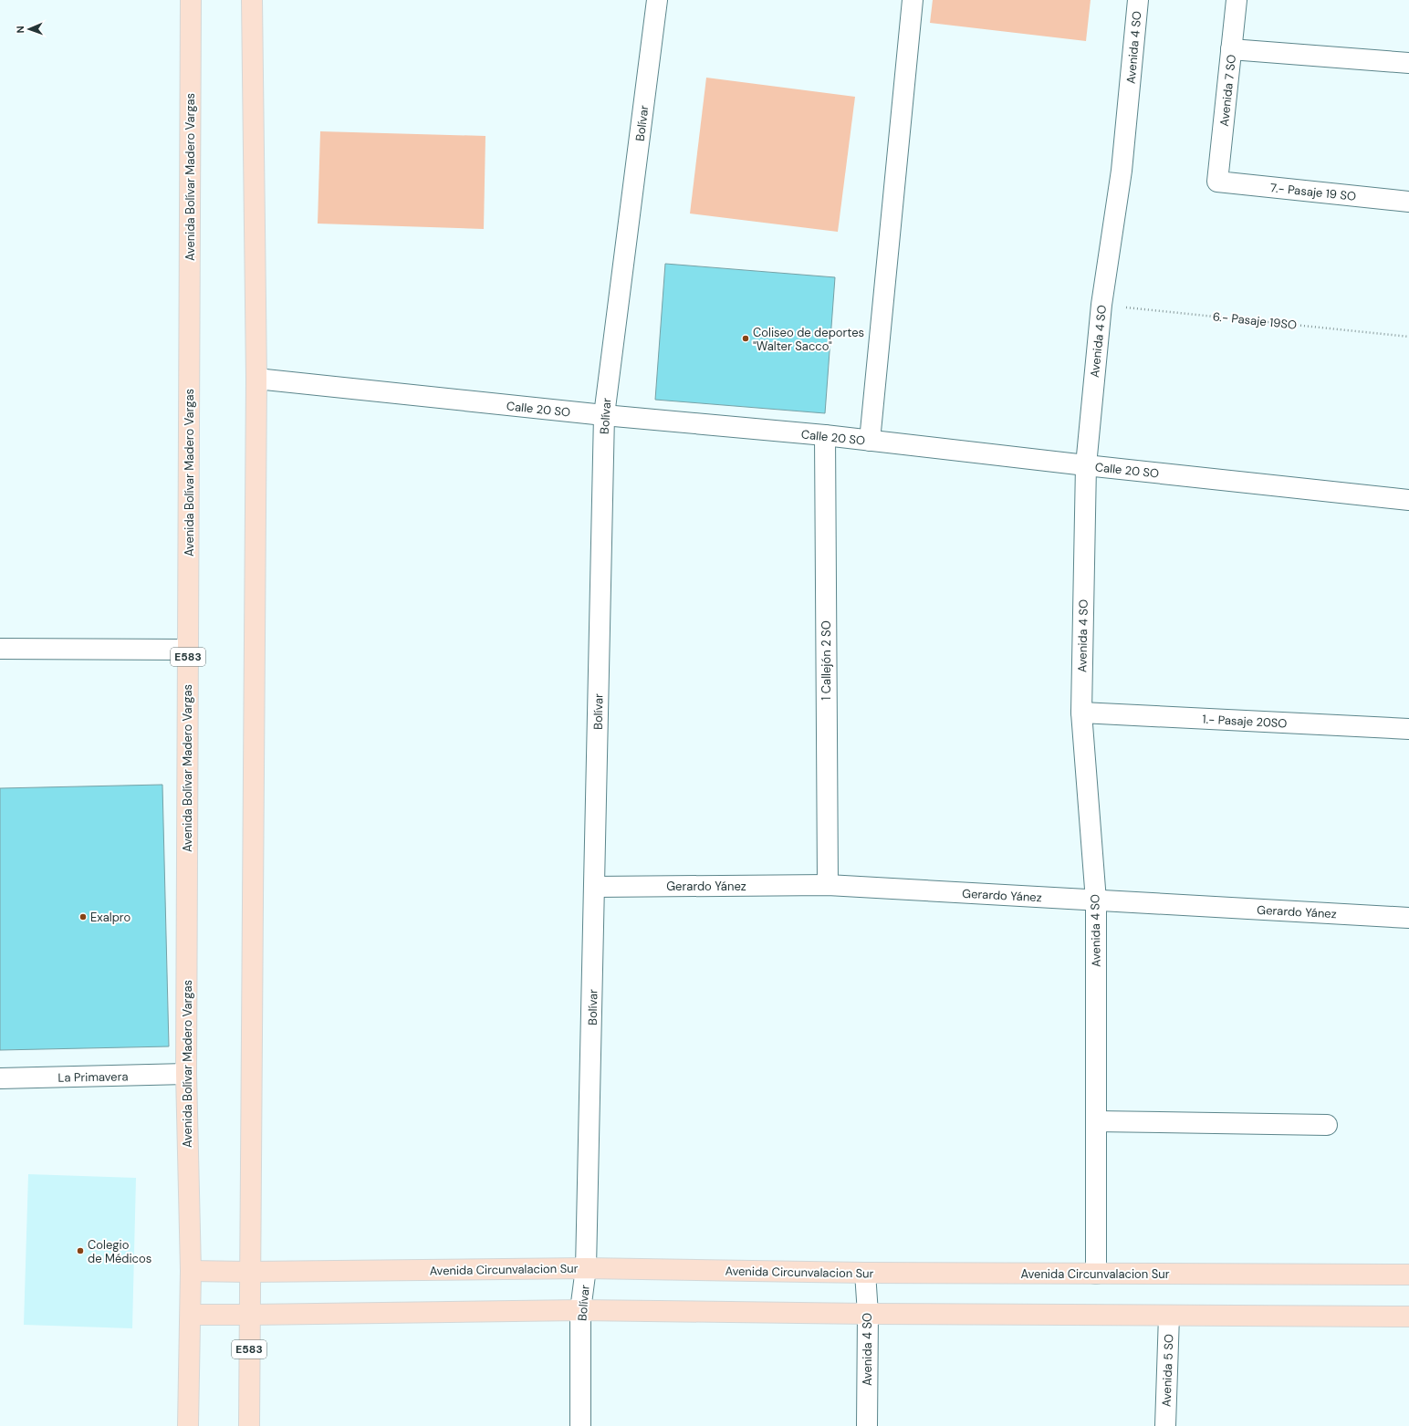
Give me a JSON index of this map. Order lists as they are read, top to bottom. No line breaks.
{"streets":{"main road":["Avenida Bolívar Madero Vargas","E583","Avenida Circunvalacion Sur"],"street":["Avenida 4 SO","Avenida 7 SO","Bolívar","7.- Pasaje 19 SO","Calle 20 SO","1 Callejón 2 SO","1.- Pasaje 20SO","Gerardo Yánez","La Primavera","Avenida 5 SO"],"path":["6.- Pasaje 19SO"]},"crossings":[["Avenida 4 SO","6.- Pasaje 19SO"],["Avenida 4 SO","Calle 20 SO"],["Avenida 4 SO","1.- Pasaje 20SO"],["Avenida 4 SO","Gerardo Yánez"],["Avenida 4 SO","Avenida Circunvalacion Sur"],["Avenida 7 SO","7.- Pasaje 19 SO"],["Bolívar","Calle 20 SO"],["Bolívar","Gerardo Yánez"],["Bolívar","Avenida Circunvalacion Sur"],["Avenida Bolívar Madero Vargas","La Primavera"],["Avenida Bolívar Madero Vargas","Avenida Circunvalacion Sur"],["Calle 20 SO","E583"],["Calle 20 SO","1 Callejón 2 SO"],["E583","Avenida Circunvalacion Sur"],["1 Callejón 2 SO","Gerardo Yánez"]],"places":["Coliseo de deportes \"Walter Sacco\"","Exalpro","Colegio de Médicos"],"north":"left"}
